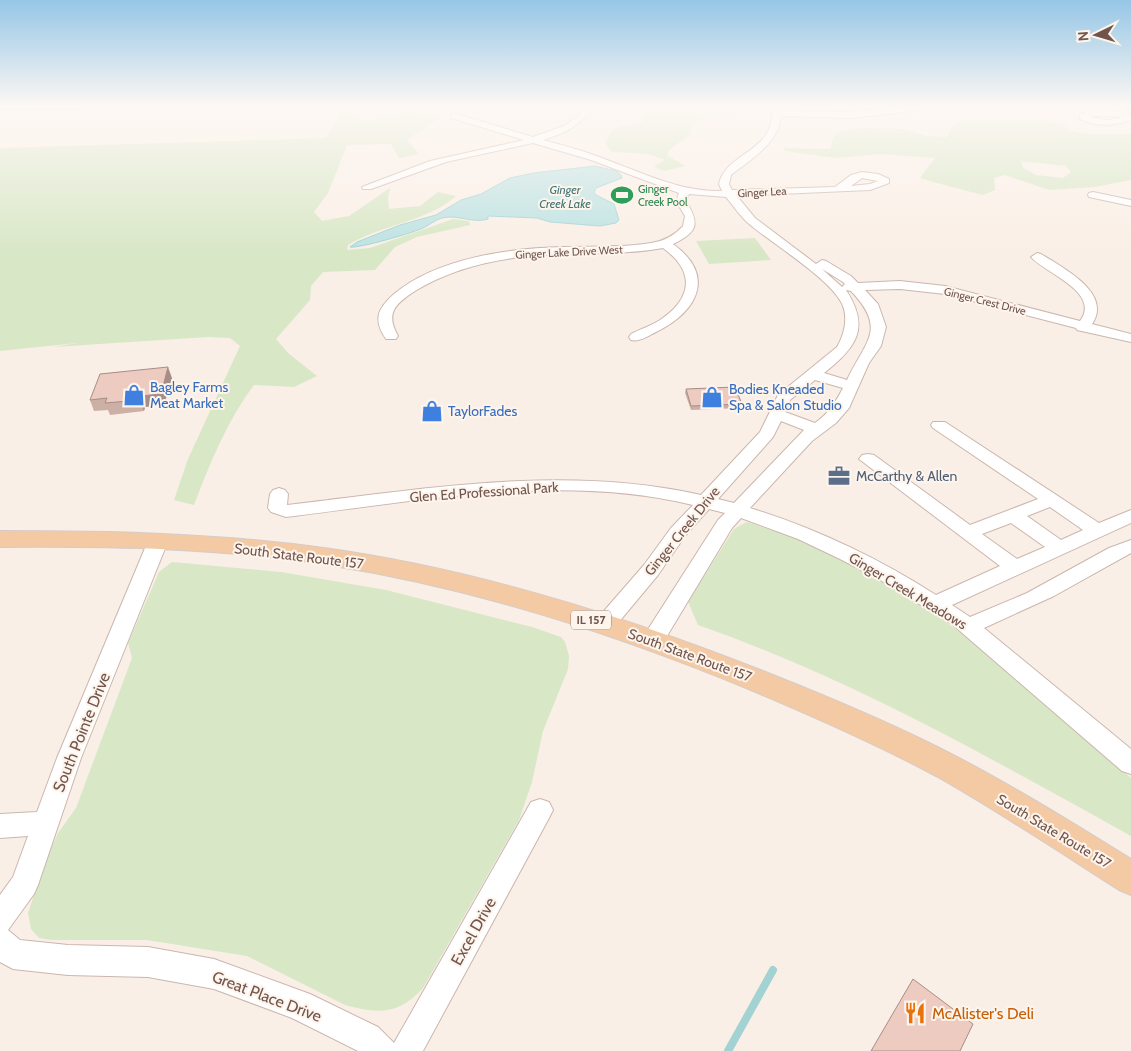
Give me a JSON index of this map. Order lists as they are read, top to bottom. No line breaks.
{"streets":{"main road":["South State Route 157","IL 157"],"street":["Ginger Lea","Ginger Lake Drive West","Ginger Crest Drive","Glen Ed Professional Park","Ginger Creek Drive","Ginger Creek Meadows","South Pointe Drive","Excel Drive","Great Place Drive"]},"crossings":[["Ginger Lea","Ginger Lake Drive West"],["Ginger Lea","Ginger Creek Drive"],["Ginger Crest Drive","Ginger Creek Drive"],["Glen Ed Professional Park","Ginger Creek Drive"],["Glen Ed Professional Park","Ginger Creek Meadows"],["Ginger Creek Drive","South State Route 157"],["Ginger Creek Drive","Ginger Creek Meadows"],["South State Route 157","South Pointe Drive"]],"water":["Ginger Creek Lake"],"places":{"sports":["Ginger Creek Pool"],"shop":["Bagley Farms Meat Market","Bodies Kneaded Spa & Salon Studio","TaylorFades"],"office":["McCarthy & Allen"],"restaurant":["McAlister's Deli"]},"north":"left"}
